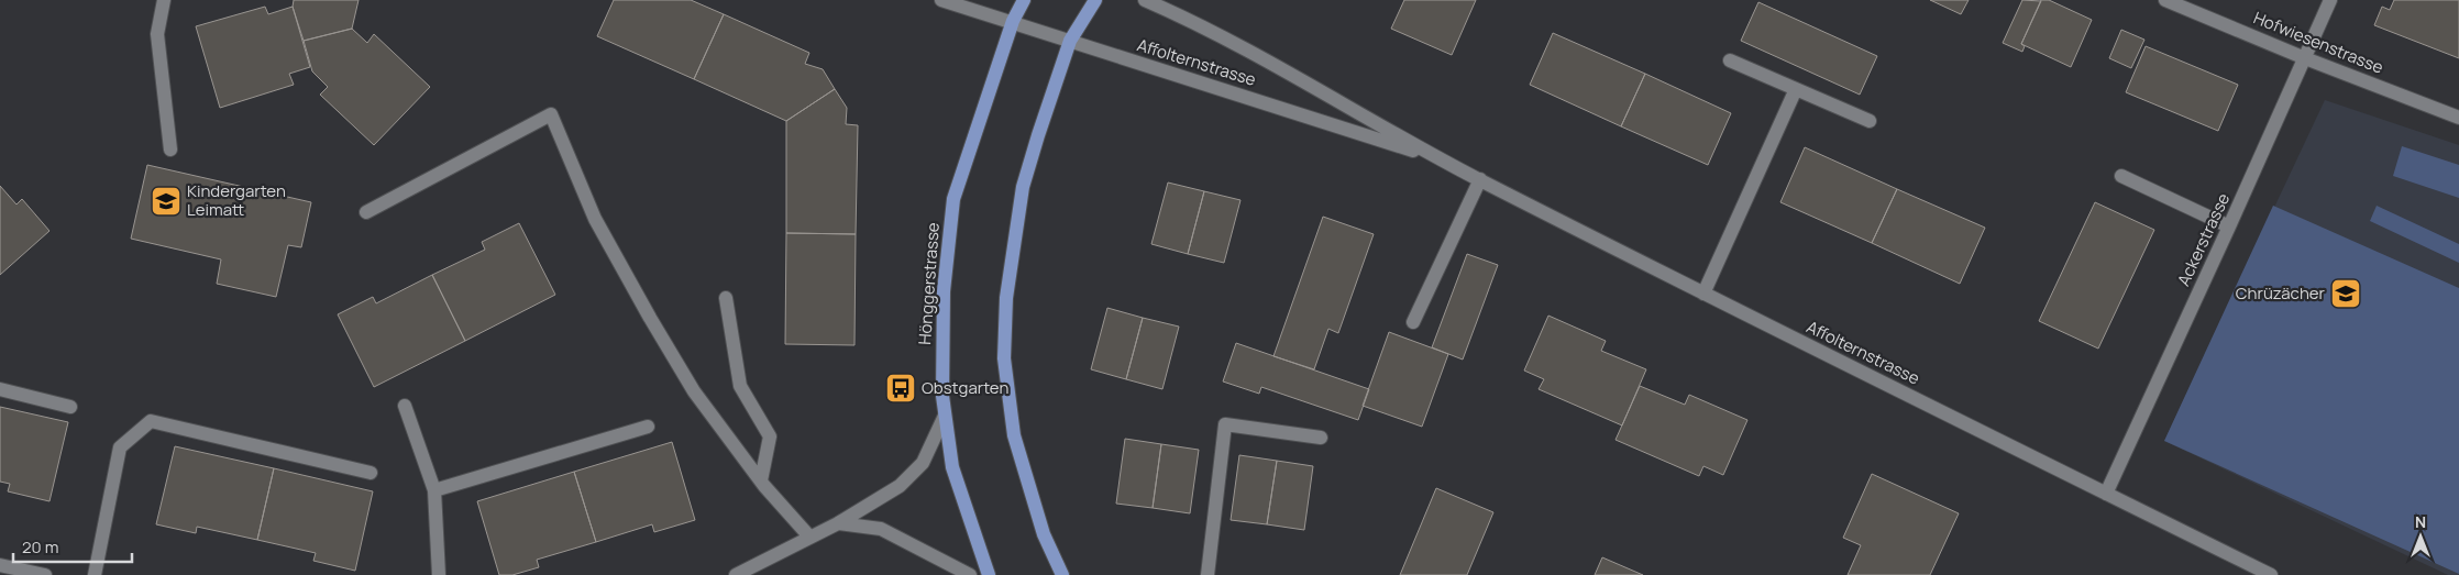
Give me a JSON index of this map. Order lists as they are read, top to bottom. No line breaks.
{"streets":{"main road":["Hönggerstrasse"],"street":["Hofwiesenstrasse","Affolternstrasse","Ackerstrasse"]},"crossings":[["Hofwiesenstrasse","Ackerstrasse"],["Affolternstrasse","Ackerstrasse"],["Affolternstrasse","Hönggerstrasse"]],"places":{"school or university":["Kindergarten Leimatt","Chrüzächer"],"bus stop":["Obstgarten"]},"scale_bar":"20 m","north":"top"}
